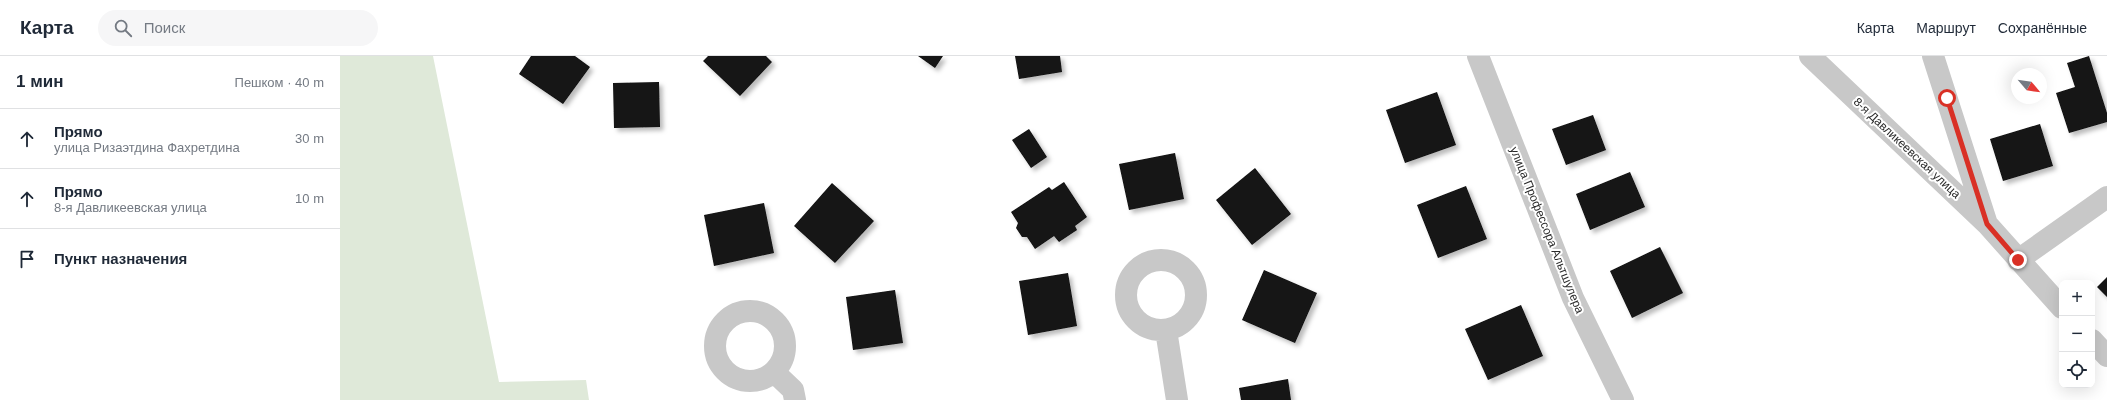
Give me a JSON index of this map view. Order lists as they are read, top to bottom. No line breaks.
{"streets":{"street":["8-я Давликеевская улица","улица Профессора Альтшулера"]},"north":"bottom right","page":{"header":"Карта","search":"Поиск","nav":["Карта","Маршрут","Сохранённые"],"heading":["1 мин","Пешком · 40 m"],"list":[["Прямо","улица Ризаэтдина Фахретдина","30 m"],["Прямо","8-я Давликеевская улица","10 m"],"Пункт назначения"],"map_buttons":["+","−"]}}
